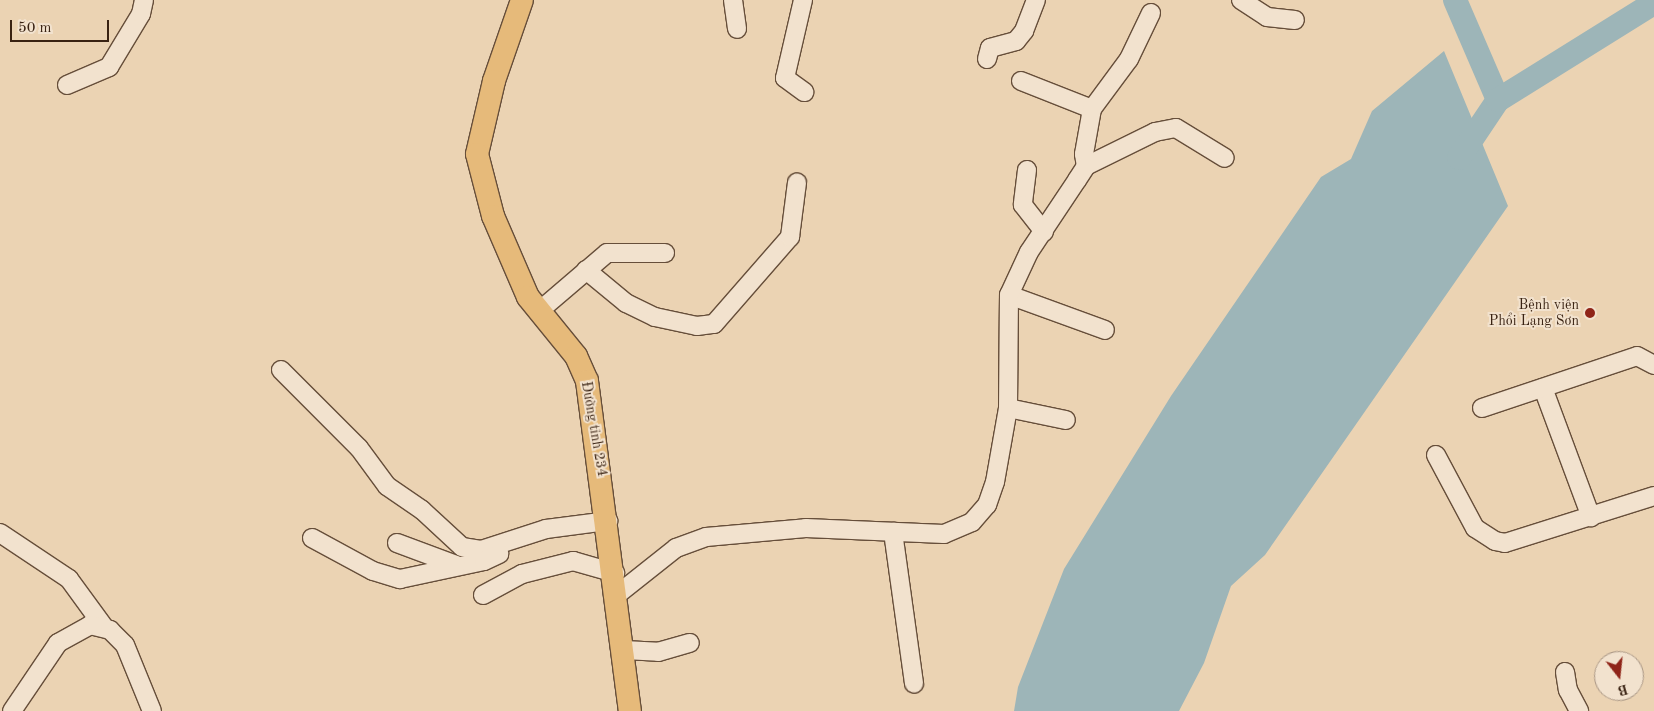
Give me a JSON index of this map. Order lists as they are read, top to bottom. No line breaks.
{"streets":{"main road":["Đường tỉnh 234"]},"places":["Bệnh viện Phổi Lạng Sơn"],"scale_bar":"50 m","north":"bottom"}
